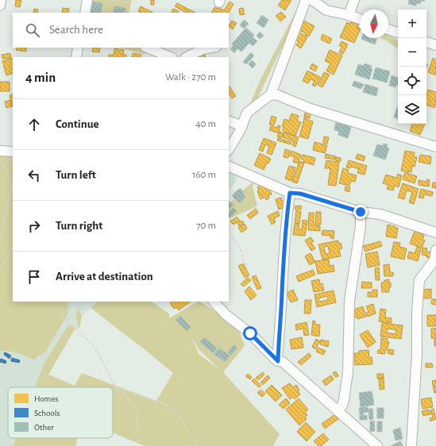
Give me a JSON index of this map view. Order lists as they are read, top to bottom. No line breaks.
{"legend":["Homes","Schools","Other"],"north":"bottom","page":{"map_buttons":["+","−"],"search":"Search here","heading":["4 min","Walk · 270 m"],"list":[["Continue","40 m"],["Turn left","160 m"],["Turn right","70 m"],"Arrive at destination"]}}
